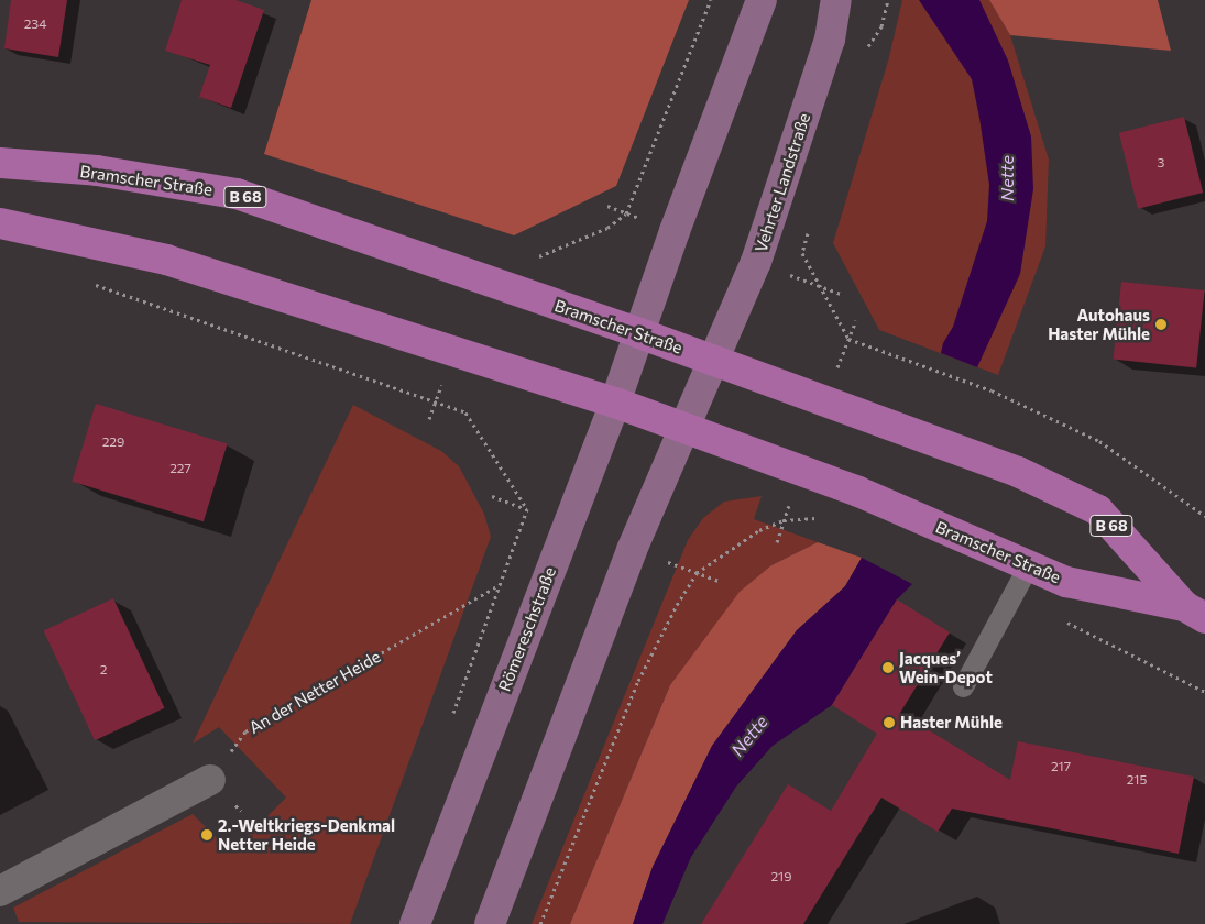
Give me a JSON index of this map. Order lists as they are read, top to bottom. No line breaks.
{"streets":{"main road":["Bramscher Straße","Vehrter Landstraße","B 68","Römereschstraße"],"path":["An der Netter Heide"]},"crossings":[["Bramscher Straße","Vehrter Landstraße"],["Bramscher Straße","Römereschstraße"]],"water":["Nette"],"places":["Autohaus Haster Mühle","Jacques’ Wein-Depot","Haster Mühle","2.-Weltkriegs-Denkmal Netter Heide"],"house_numbers":["234","3","229","227","2","217","215","219"]}
